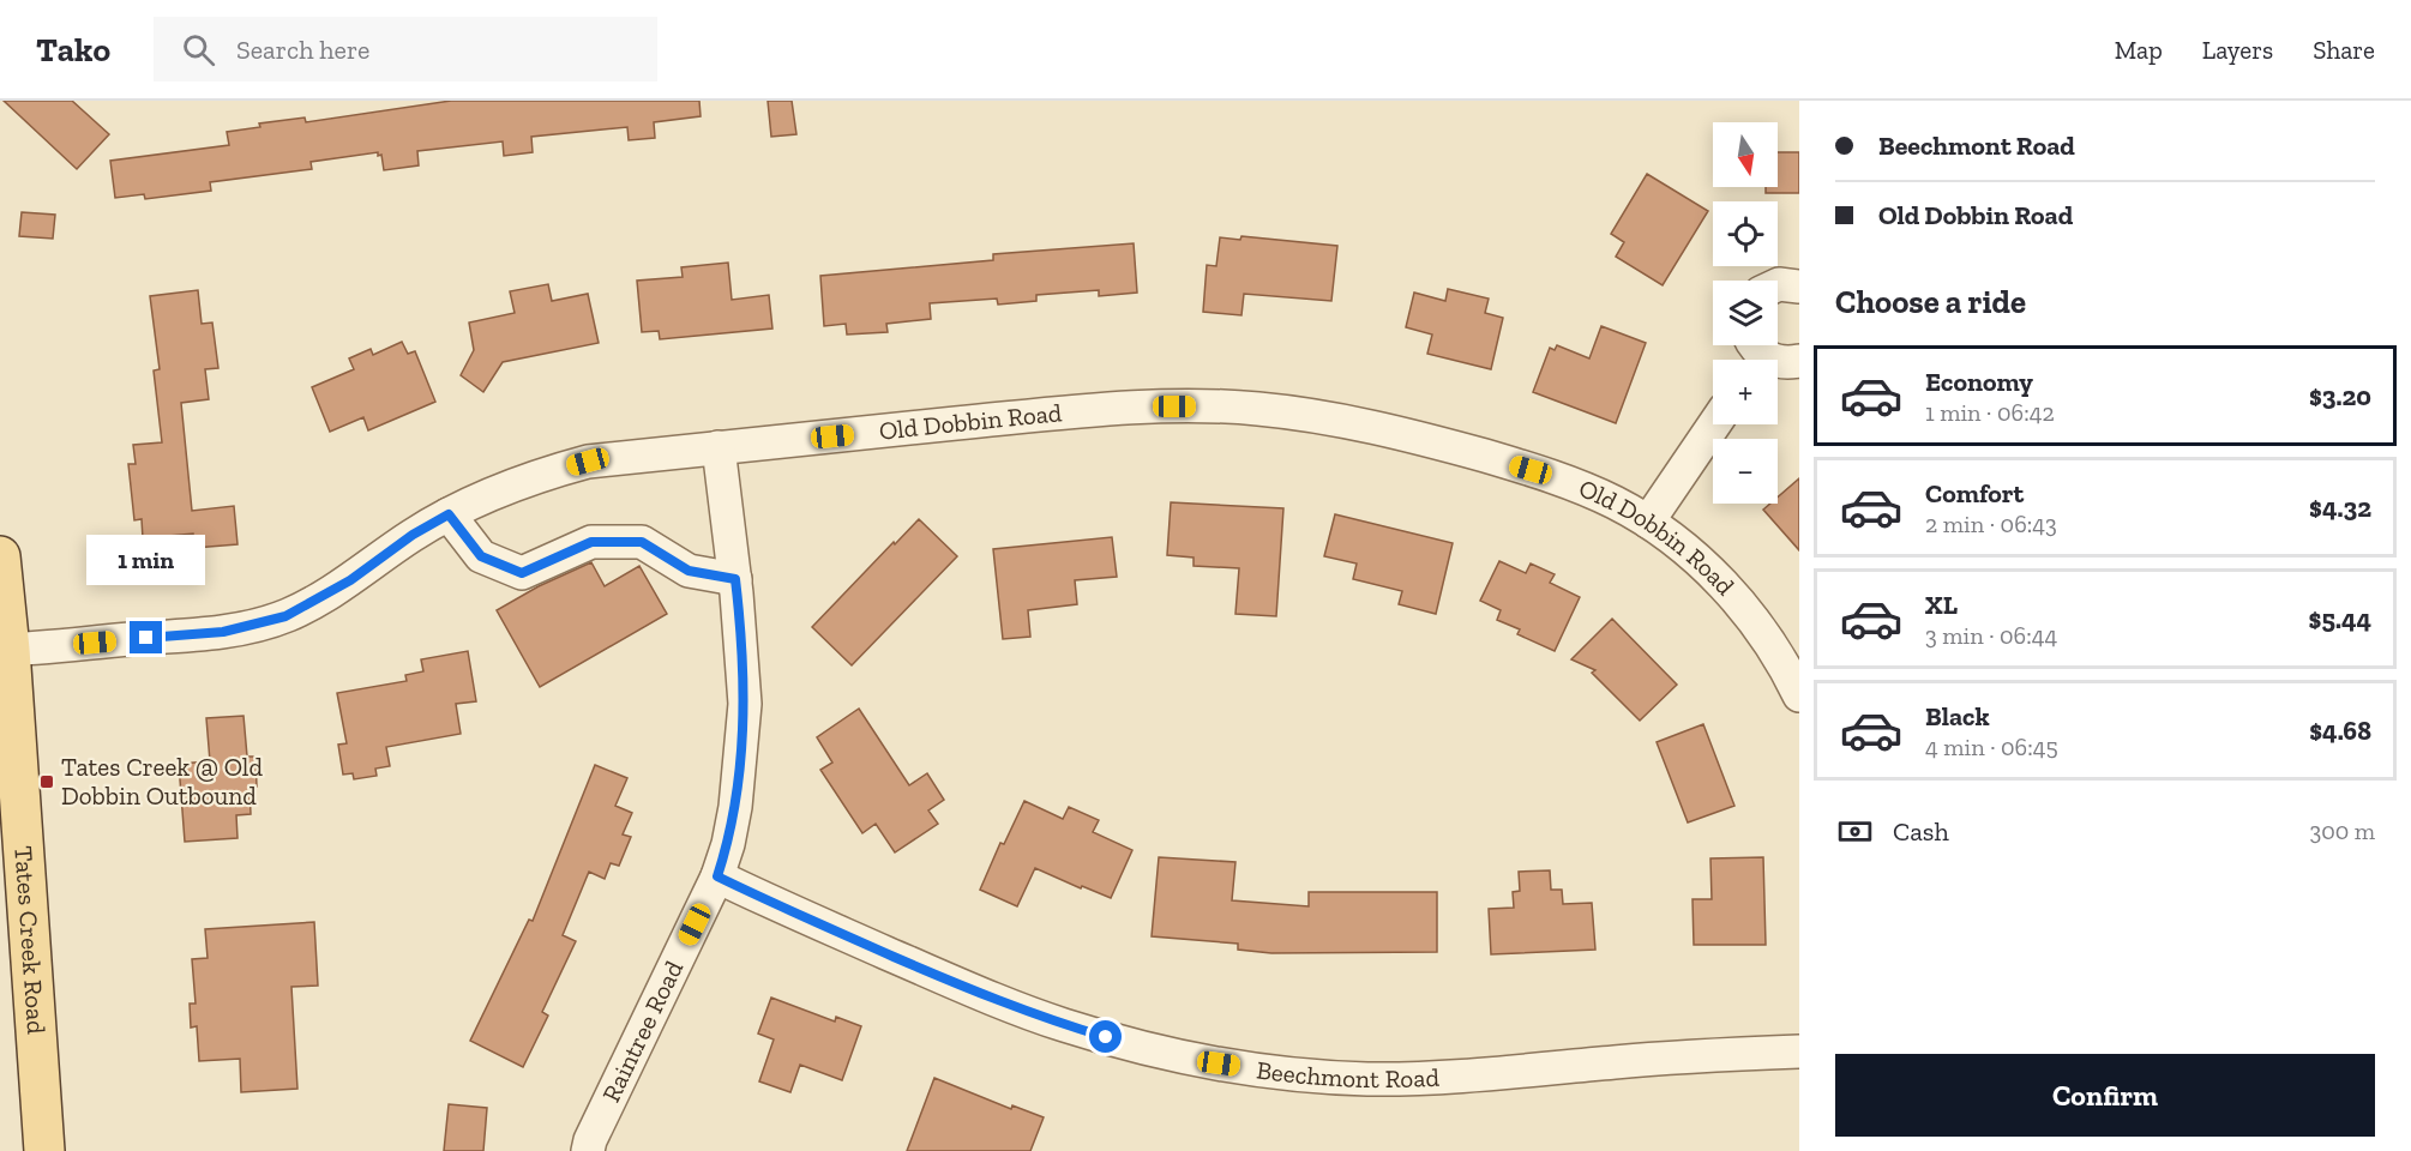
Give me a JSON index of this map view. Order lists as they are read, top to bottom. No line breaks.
{"streets":{"main road":["Tates Creek Road"],"street":["Old Dobbin Road","Raintree Road","Beechmont Road"]},"crossings":[["Old Dobbin Road","Tates Creek Road"],["Old Dobbin Road","Raintree Road"],["Raintree Road","Beechmont Road"]],"places":{"transit":["Tates Creek @ Old Dobbin Outbound"]},"north":"bottom","page":{"header":"Tako","search":"Search here","nav":["Map","Layers","Share"],"banner":["Beechmont Road","Old Dobbin Road"],"map_buttons":["+","−"],"heading":"Choose a ride","list":[{"name":"Economy","note":"1 min · 06:42","value":"$3.20"},{"name":"Comfort","note":"2 min · 06:43","value":"$4.32"},{"name":"XL","note":"3 min · 06:44","value":"$5.44"},{"name":"Black","note":"4 min · 06:45","value":"$4.68"}],"bubble":"1 min","pay":["Cash","300 m"],"buttons":"Confirm"}}
